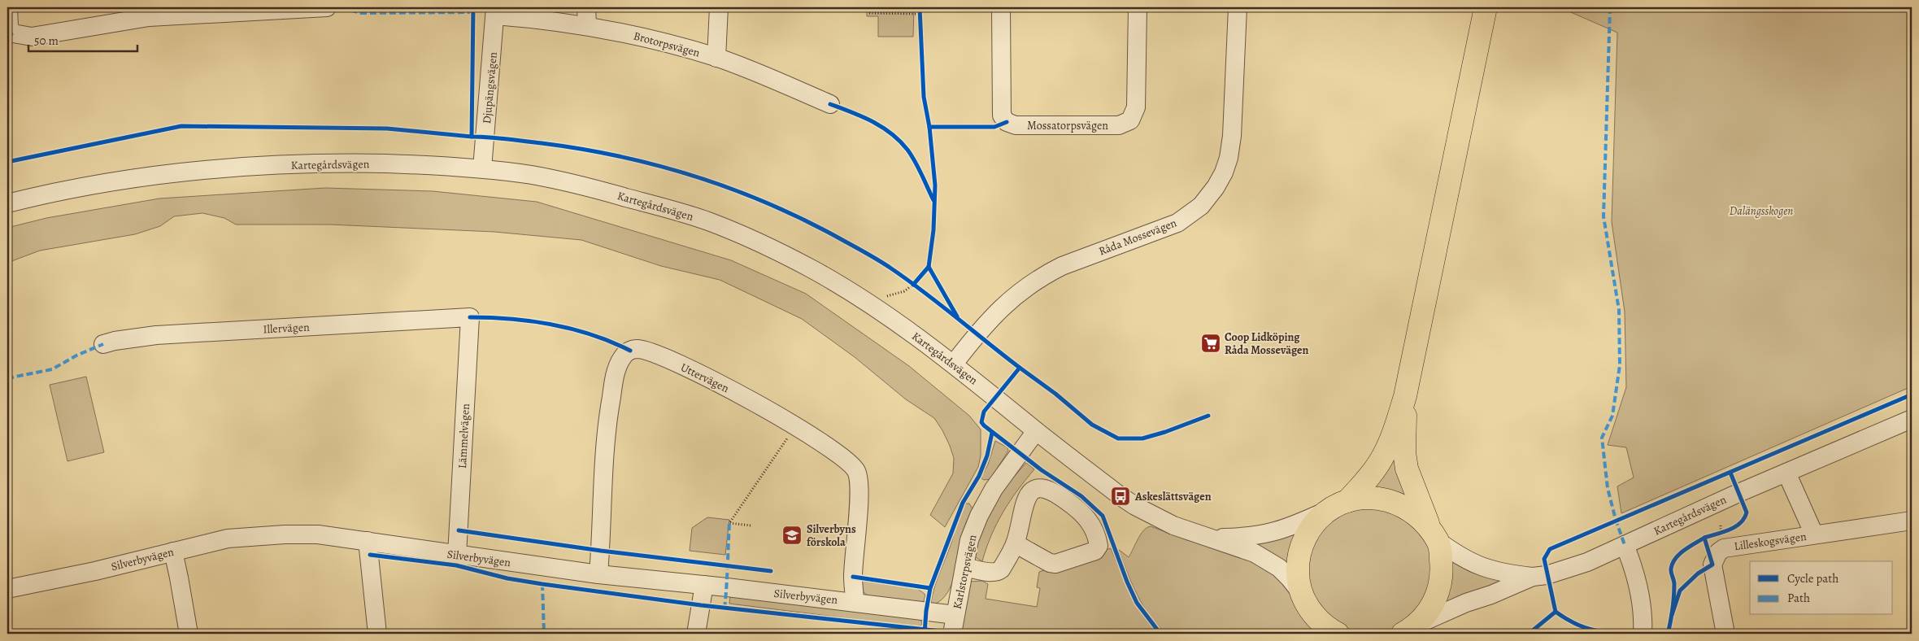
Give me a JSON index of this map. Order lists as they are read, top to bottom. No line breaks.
{"streets":{"street":["Brotorpsvägen","Djupängsvägen","Mossatorpsvägen","Kartegårdsvägen","Råda Mossevägen","Illervägen","Uttervägen","Lämmelvägen","Lilleskogsvägen","Silverbyvägen","Karlstorpsvägen"]},"crossings":[["Brotorpsvägen","Djupängsvägen"],["Djupängsvägen","Kartegårdsvägen"],["Kartegårdsvägen","Råda Mossevägen"],["Kartegårdsvägen","Lilleskogsvägen"],["Kartegårdsvägen","Karlstorpsvägen"],["Illervägen","Lämmelvägen"],["Uttervägen","Silverbyvägen"],["Lämmelvägen","Silverbyvägen"],["Silverbyvägen","Karlstorpsvägen"]],"parks":["Dalängsskogen"],"places":{"supermarket":["Coop Lidköping Råda Mossevägen"],"bus stop":["Askeslättsvägen"],"school or university":["Silverbyns förskola"]},"legend":["Cycle path","Path"],"scale_bar":"50 m"}
